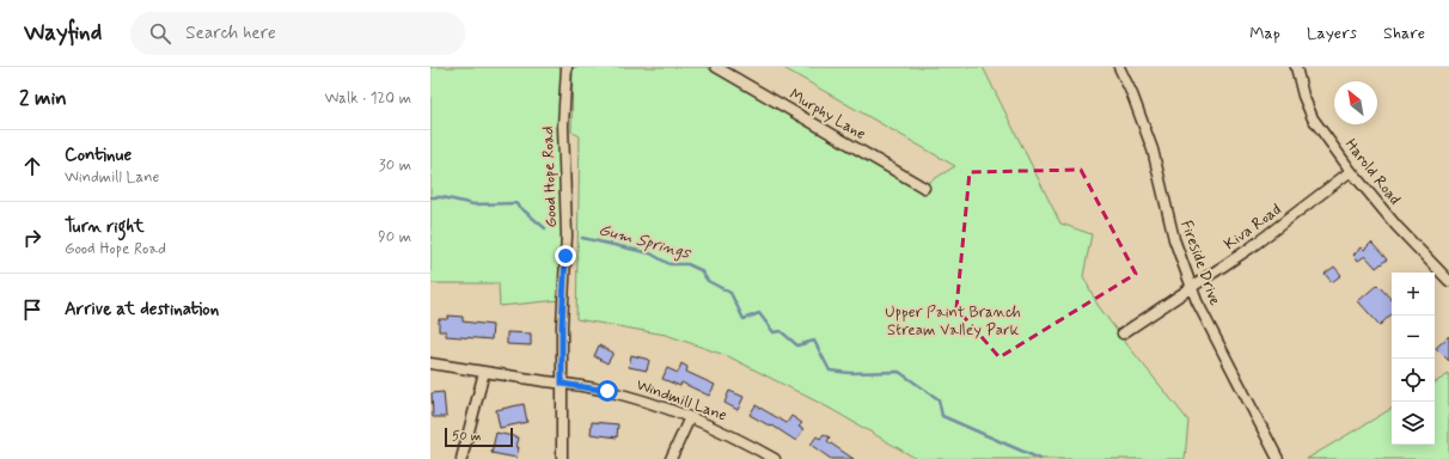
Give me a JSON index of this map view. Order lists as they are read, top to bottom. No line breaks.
{"streets":{"street":["Murphy Lane","Harold Road","Good Hope Road","Kiva Road","Fireside Drive","Windmill Lane"]},"crossings":[["Harold Road","Kiva Road"],["Good Hope Road","Windmill Lane"],["Kiva Road","Fireside Drive"]],"water":["Gum Springs"],"parks":["Upper Paint Branch Stream Valley Park"],"scale_bar":"50 m","north":"top left","page":{"header":"Wayfind","search":"Search here","nav":["Map","Layers","Share"],"heading":["2 min","Walk · 120 m"],"list":[["Continue","Windmill Lane","30 m"],["Turn right","Good Hope Road","90 m"],"Arrive at destination"],"map_buttons":["+","−"],"scale":"50 m"}}
